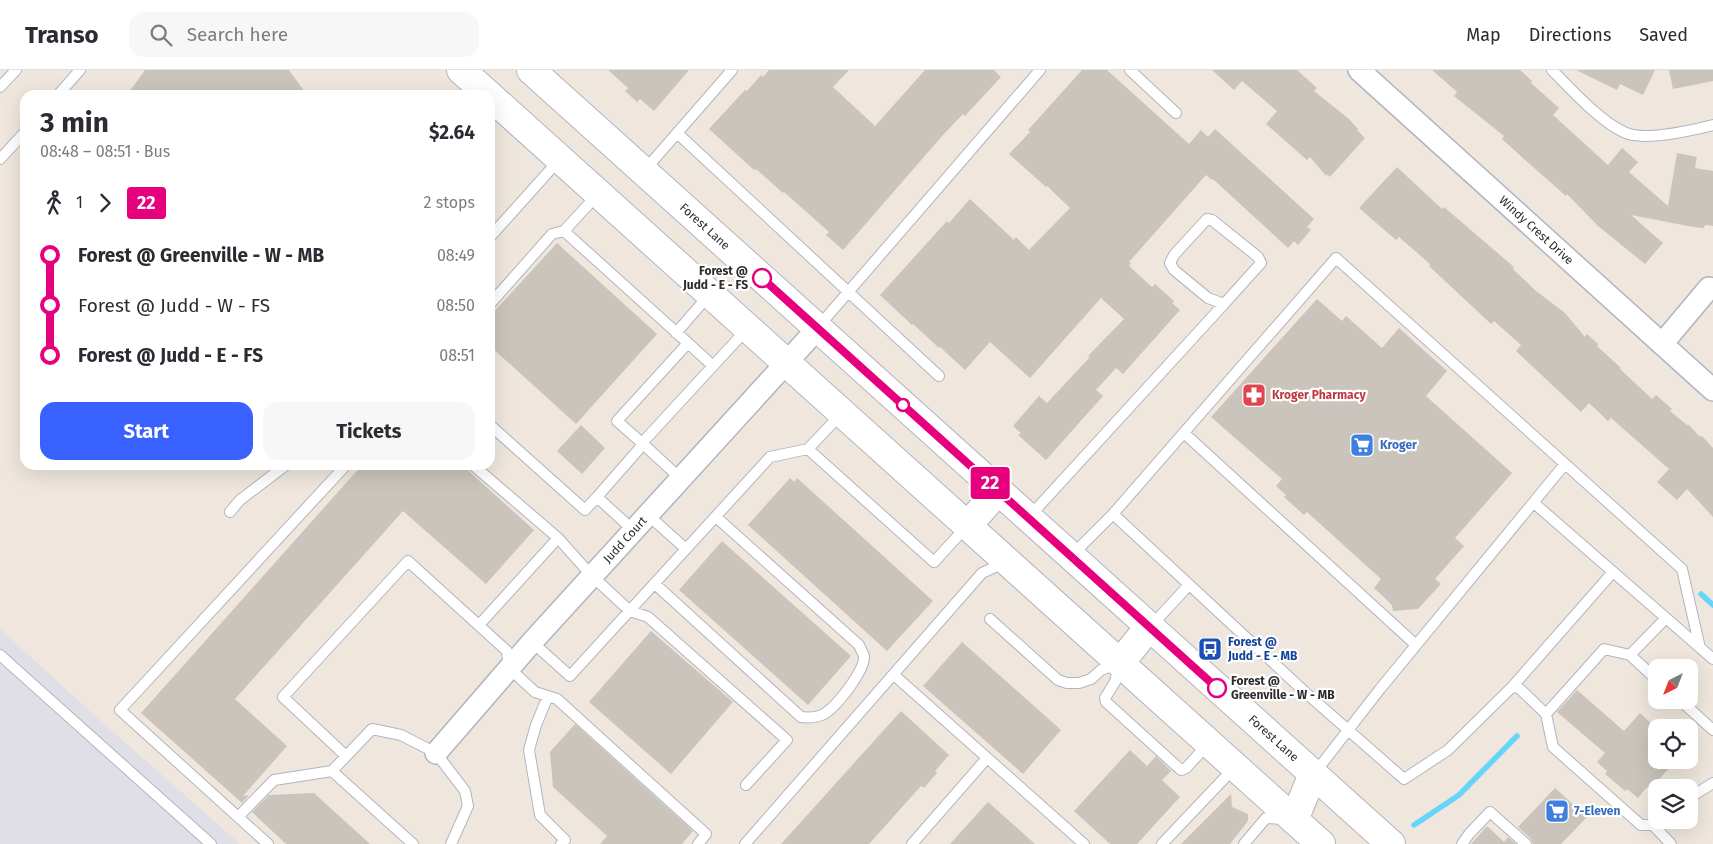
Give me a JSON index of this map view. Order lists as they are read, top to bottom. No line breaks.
{"streets":{"main road":["Forest Lane"],"street":["Windy Crest Drive","Judd Court"]},"crossings":[["Forest Lane","Judd Court"]],"places":{"other":["Forest @ Judd - E - FS","Forest @ Greenville - W - MB"],"pharmacy":["Kroger Pharmacy"],"supermarket":["Kroger","7-Eleven"],"bus stop":["Forest @ Judd - E - MB"]},"lines":["bus line 22"],"north":"bottom left","page":{"header":"Transo","search":"Search here","nav":["Map","Directions","Saved"],"on_map":"22","heading":["3 min","08:48 – 08:51 · Bus","$2.64"],"legs":["1","22","2 stops"],"list":[{"name":"Forest @ Greenville - W - MB","value":"08:49"},{"name":"Forest @ Judd - W - FS","value":"08:50"},{"name":"Forest @ Judd - E - FS","value":"08:51"}],"buttons":["Start","Tickets"]}}
